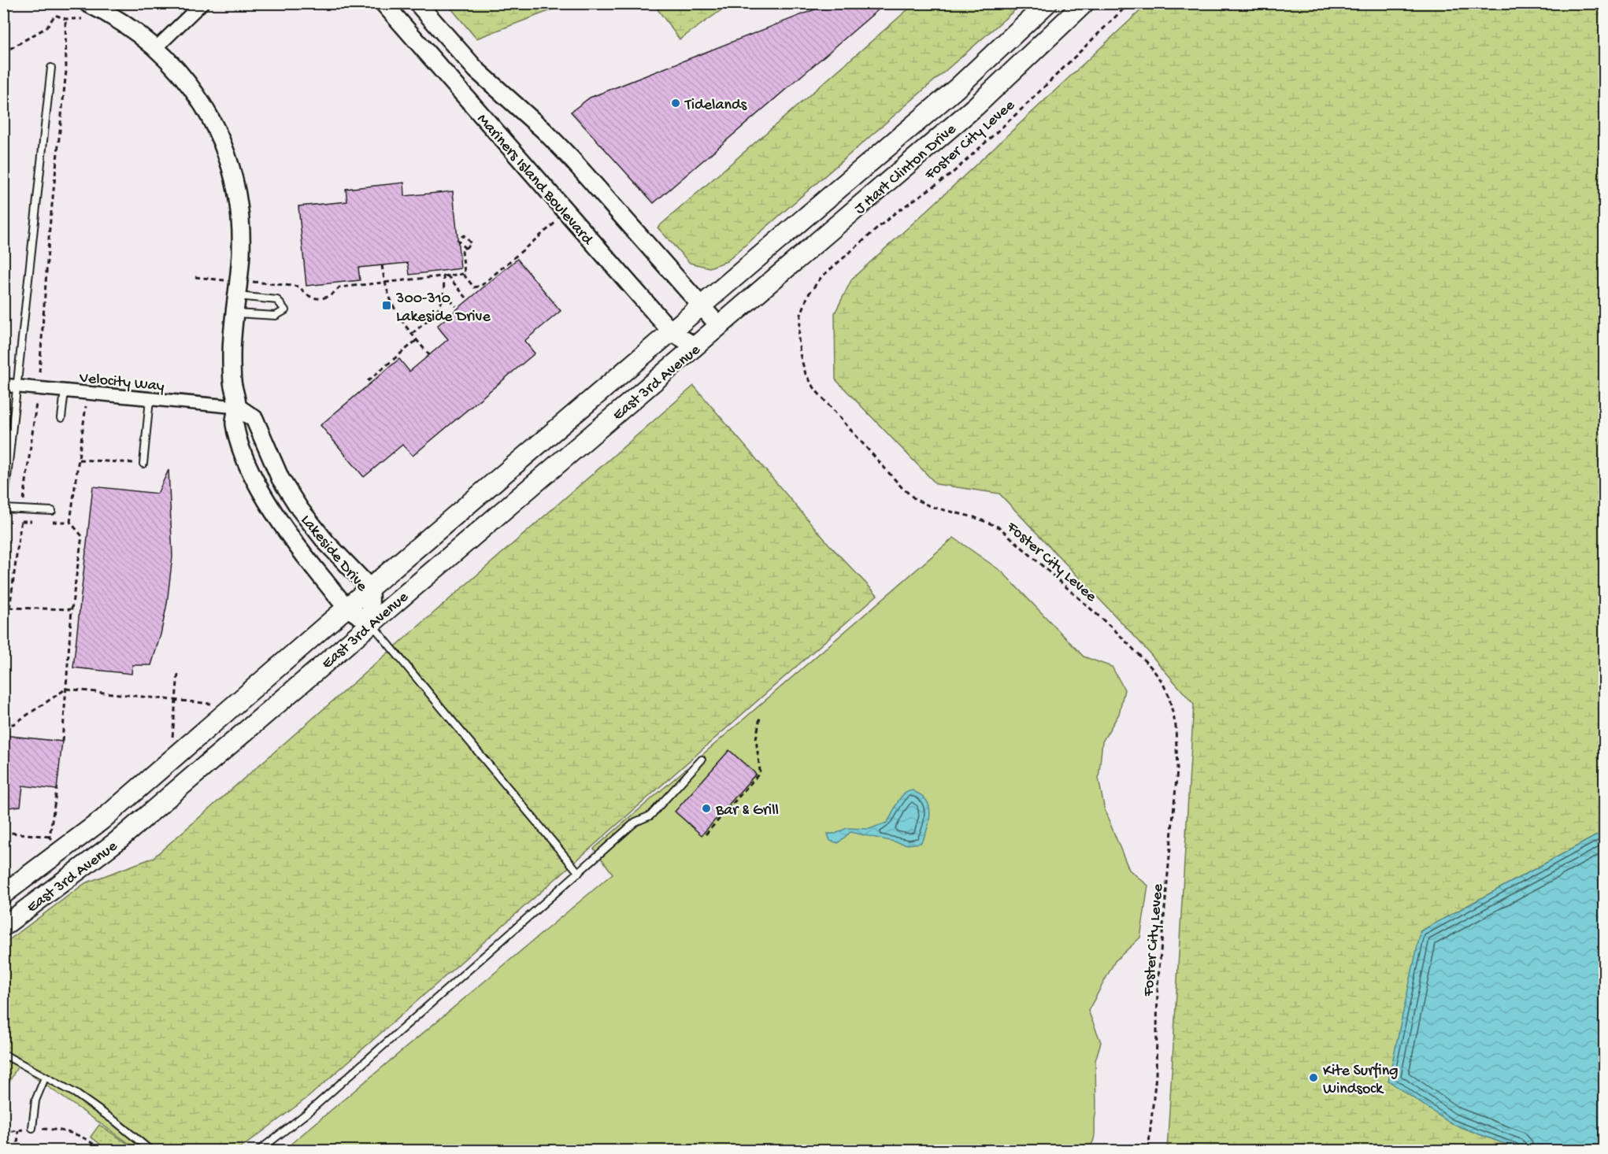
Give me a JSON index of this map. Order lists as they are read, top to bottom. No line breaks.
{"streets":{"main road":["J Hart Clinton Drive","East 3rd Avenue"],"street":["Mariners Island Boulevard","Velocity Way","Lakeside Drive"],"path":["Foster City Levee"]},"crossings":[["J Hart Clinton Drive","Mariners Island Boulevard"],["J Hart Clinton Drive","East 3rd Avenue"],["Mariners Island Boulevard","East 3rd Avenue"],["Velocity Way","Lakeside Drive"],["East 3rd Avenue","Lakeside Drive"]],"places":{"other":["Tidelands","Bar & Grill","Kite Surfing Windsock"],"transit":["300-310 Lakeside Drive"]}}
